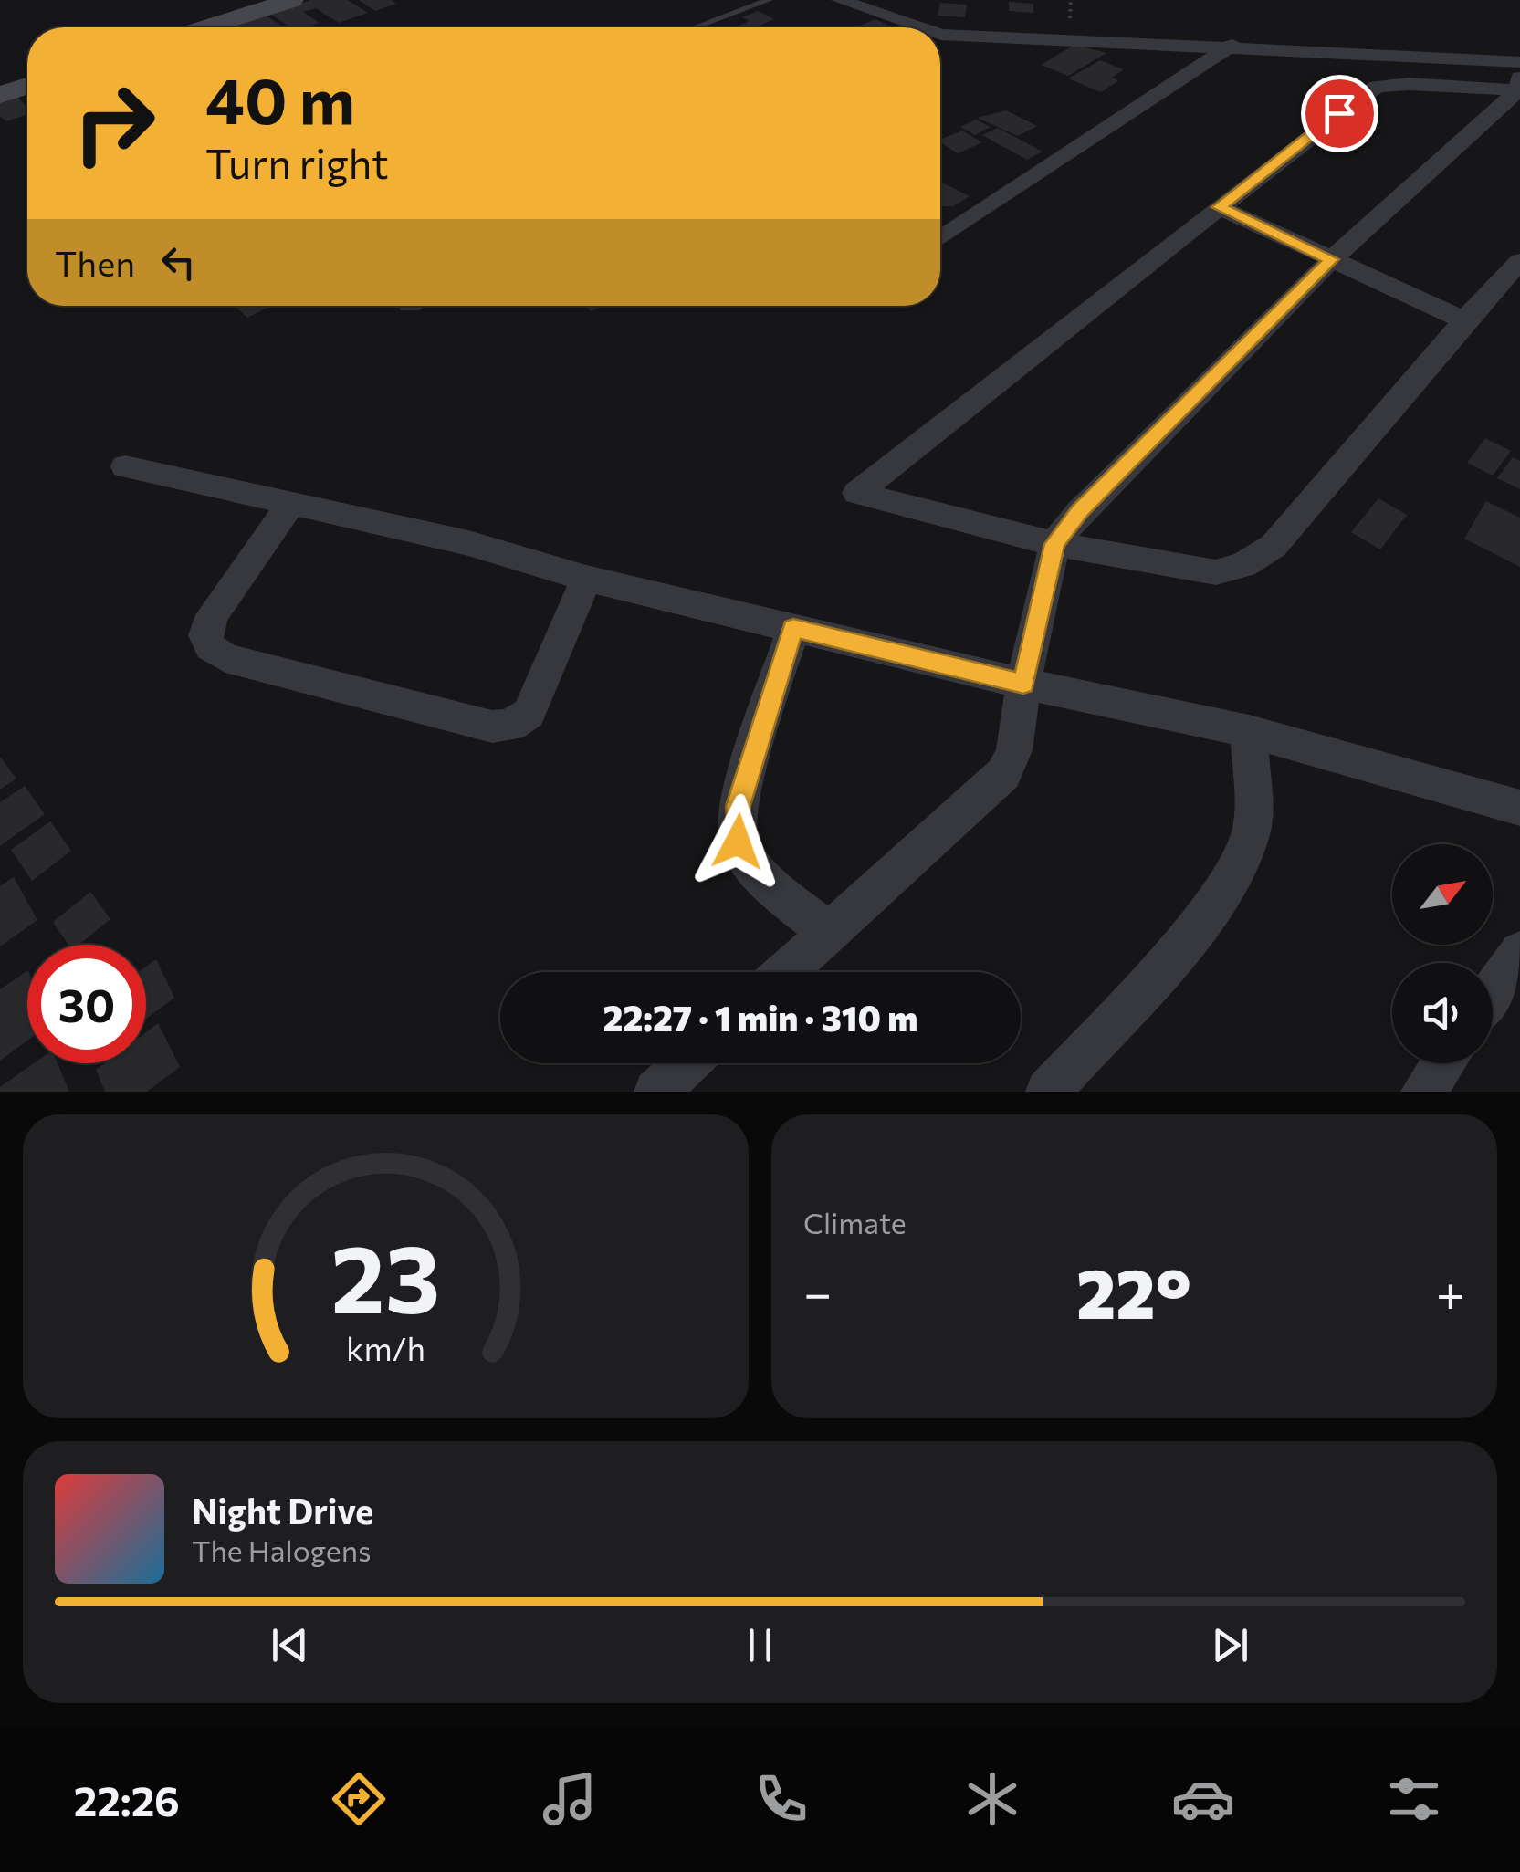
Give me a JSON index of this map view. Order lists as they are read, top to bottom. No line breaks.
{"north":"top right","page":{"turn":["40 m","Turn right"],"then":"Then","limit":"30","trip":"22:27 · 1 min · 310 m","tile":"Climate","heat":["−","22°","+"],"song":["Night Drive","The Halogens"],"tabs":"22:26","gauge":["23","km/h"]}}
